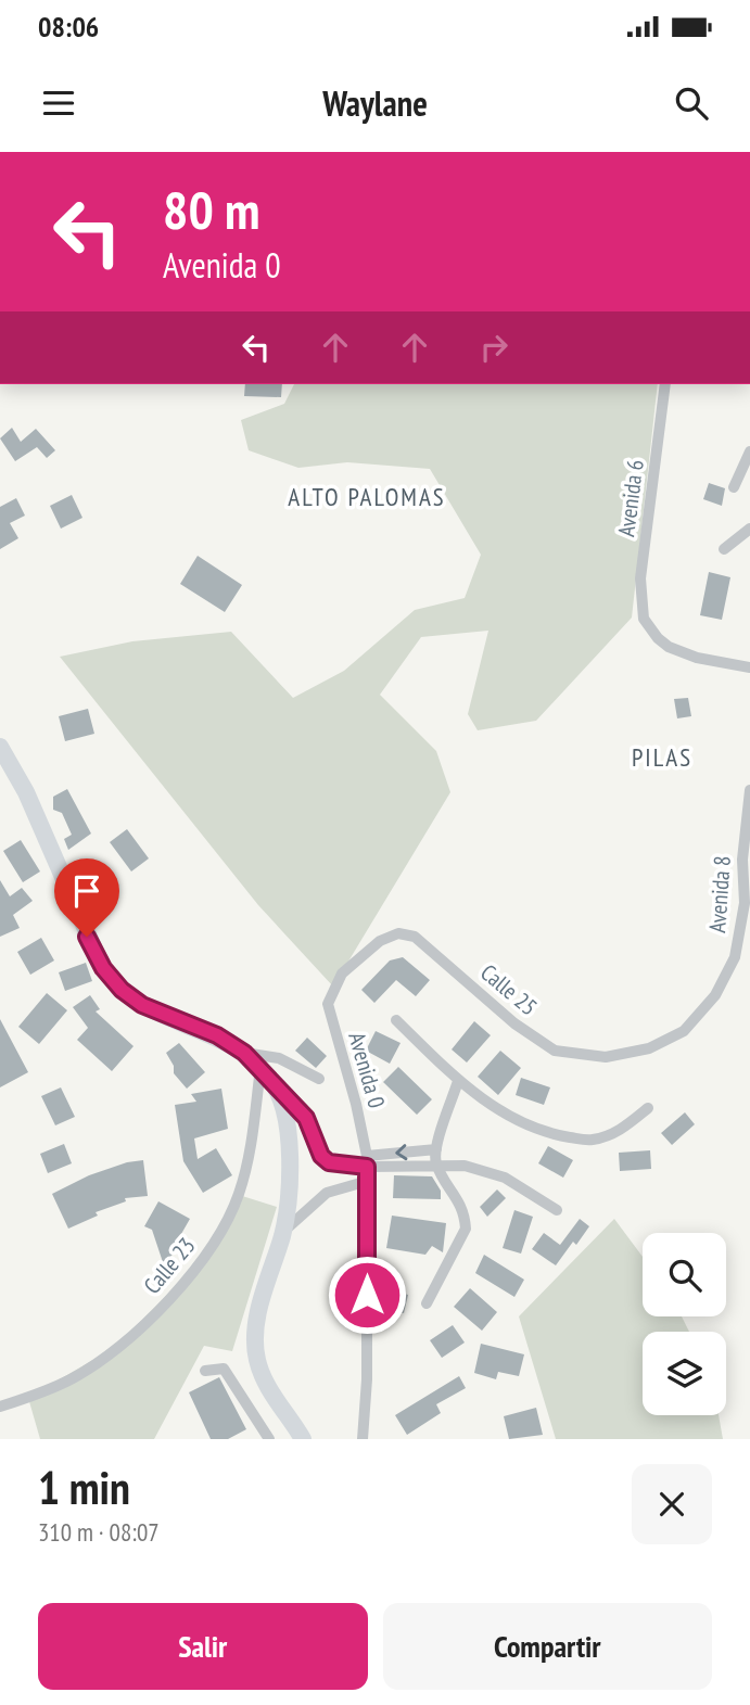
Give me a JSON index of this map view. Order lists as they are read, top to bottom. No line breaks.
{"streets":{"street":["Avenida 6","Avenida 8","Calle 25","Avenida 0","Calle 23"]},"crossings":[["Avenida 8","Calle 25"],["Calle 25","Avenida 0"]],"districts":["ALTO PALOMAS","PILAS"],"page":{"status":"08:06","header":"Waylane","turn":["80 m","Avenida 0"],"heading":["1 min","310 m · 08:07"],"buttons":["Salir","Compartir"]}}
